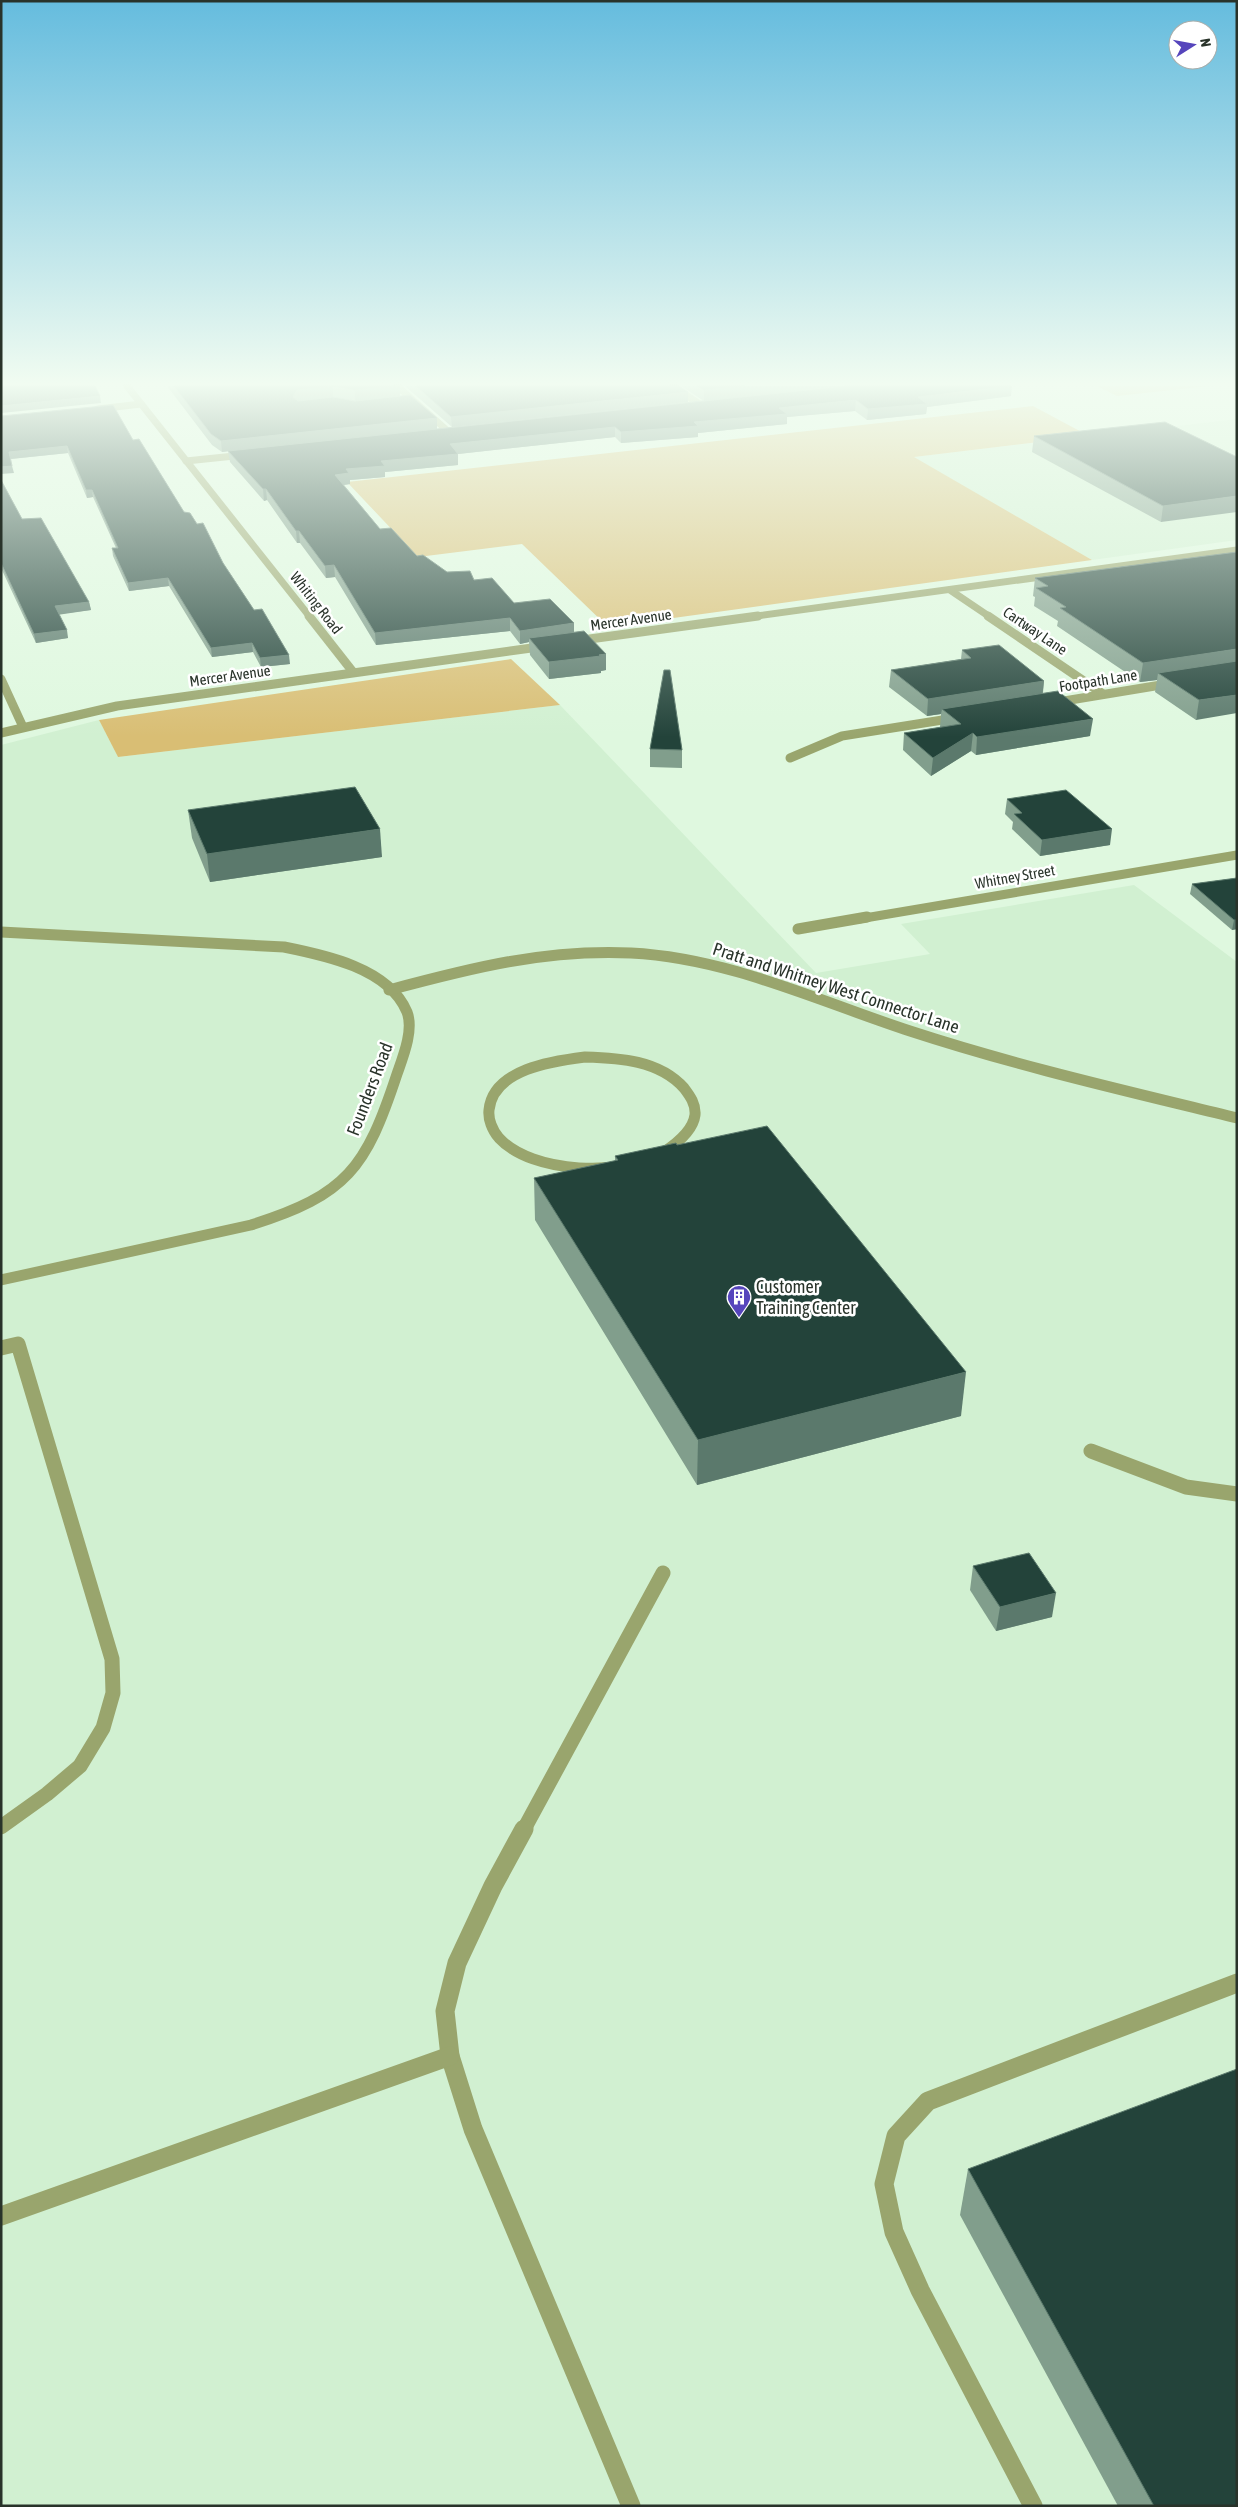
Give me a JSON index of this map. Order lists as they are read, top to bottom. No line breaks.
{"streets":{"street":["Whiting Road","Mercer Avenue","Cartway Lane","Footpath Lane","Whitney Street","Pratt and Whitney West Connector Lane","Founders Road"]},"crossings":[["Whiting Road","Mercer Avenue"],["Mercer Avenue","Cartway Lane"],["Cartway Lane","Footpath Lane"],["Pratt and Whitney West Connector Lane","Founders Road"]],"places":{"building":["Customer Training Center"]},"north":"right"}
